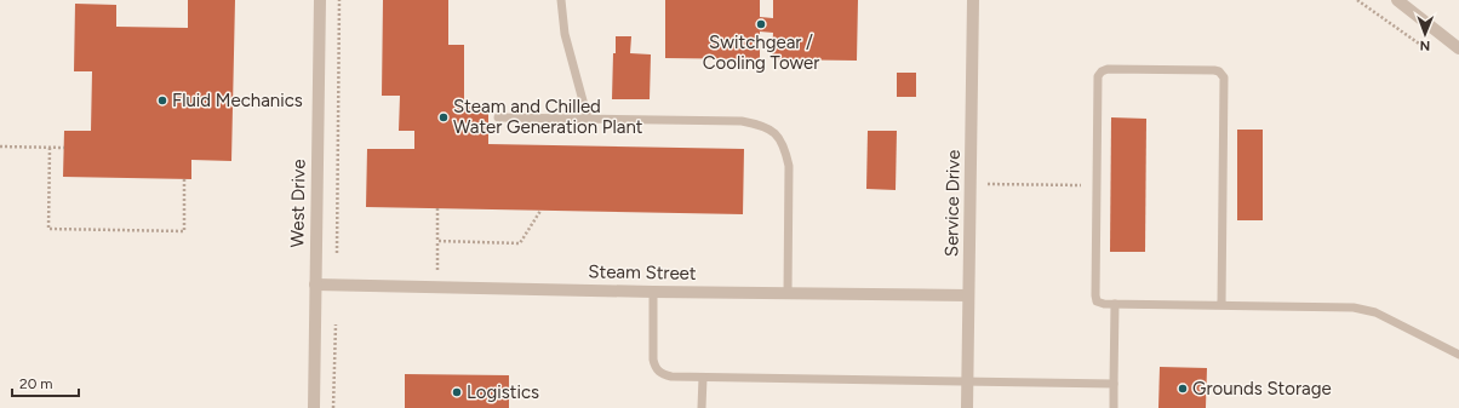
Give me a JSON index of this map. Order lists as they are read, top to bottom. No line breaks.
{"streets":{"street":["West Drive","Service Drive","Steam Street"]},"crossings":[["West Drive","Steam Street"],["Service Drive","Steam Street"]],"places":["Switchgear / Cooling Tower","Fluid Mechanics","Steam and Chilled Water Generation Plant","Grounds Storage","Logistics"],"scale_bar":"20 m","north":"bottom"}
